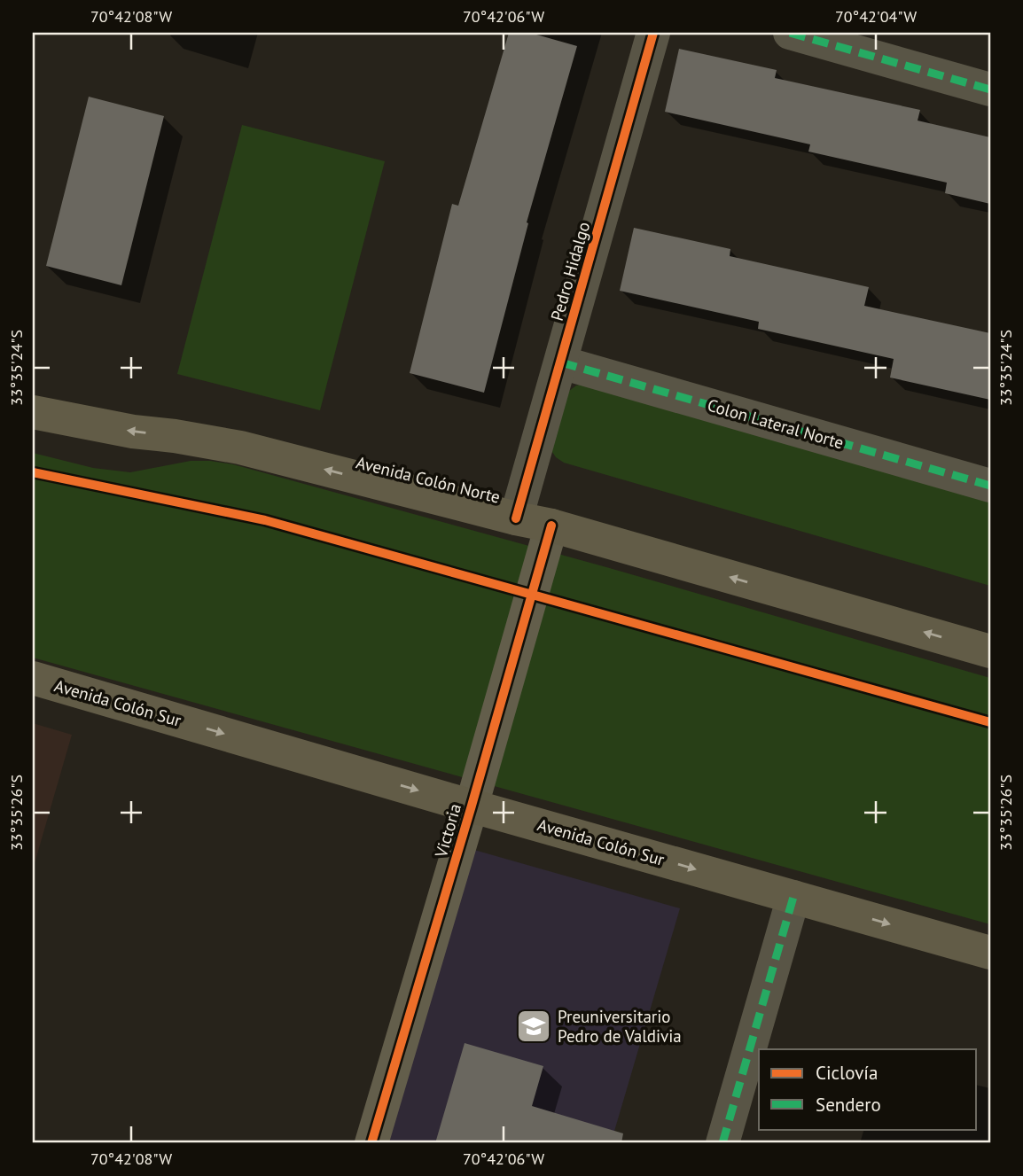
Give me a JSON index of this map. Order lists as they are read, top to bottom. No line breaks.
{"streets":{"main road":["Avenida Colón Norte","Avenida Colón Sur"],"street":["Pedro Hidalgo","Colon Lateral Norte","Victoria"]},"crossings":[["Pedro Hidalgo","Colon Lateral Norte"],["Pedro Hidalgo","Avenida Colón Norte"],["Avenida Colón Norte","Victoria"],["Avenida Colón Sur","Victoria"]],"one_way":["Avenida Colón Norte","Avenida Colón Sur"],"places":{"school or university":["Preuniversitario Pedro de Valdivia"]},"legend":["Ciclovía","Sendero"],"coordinates":["70°42'08\"W","70°42'06\"W","70°42'04\"W","33°35'24\"S","33°35'26\"S"]}
